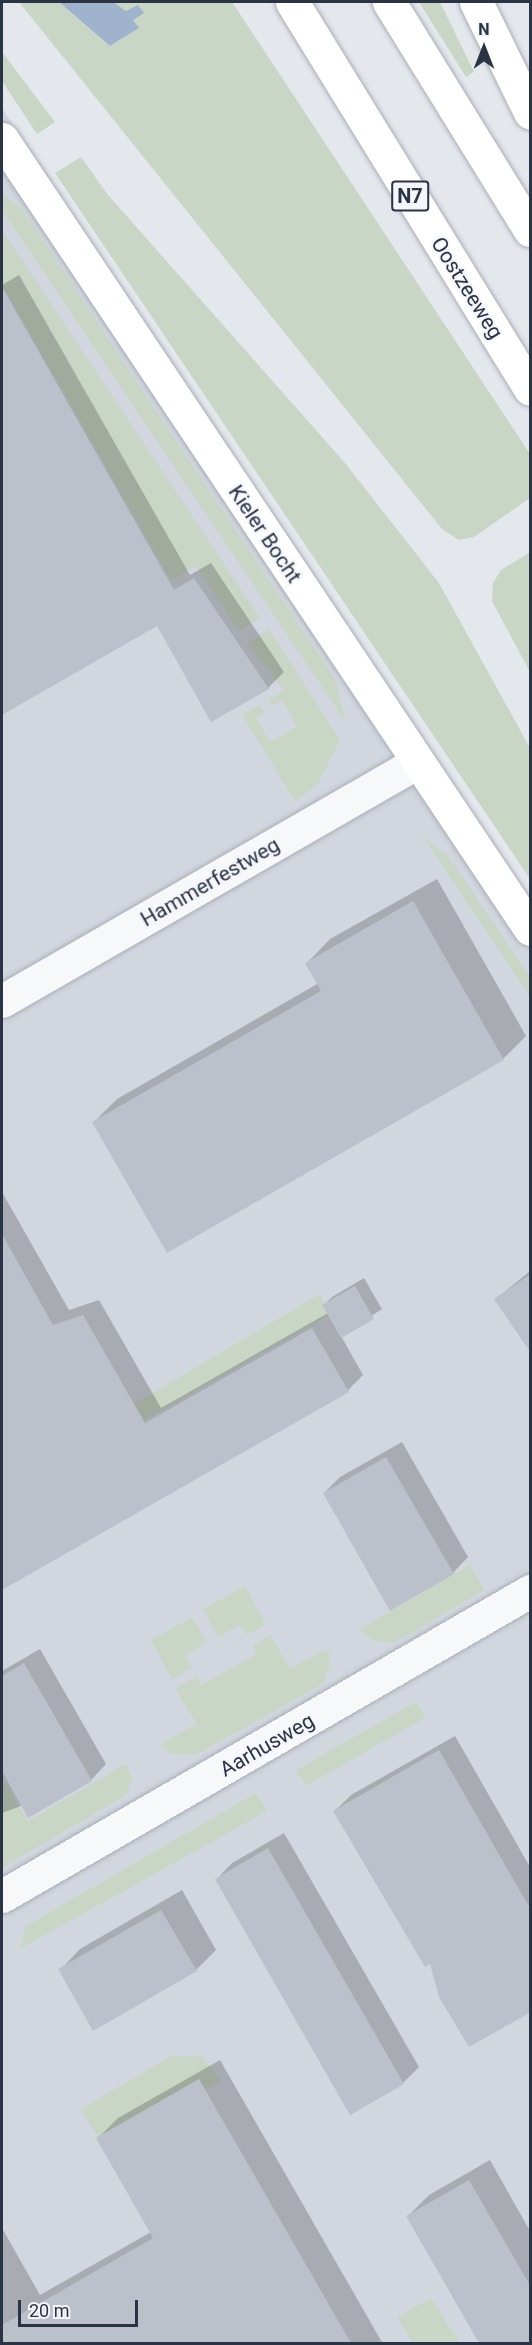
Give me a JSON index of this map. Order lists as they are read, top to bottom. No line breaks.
{"streets":{"main road":["N7","Oostzeeweg","Kieler Bocht"],"street":["Hammerfestweg","Aarhusweg"]},"crossings":[["Kieler Bocht","Hammerfestweg"]],"scale_bar":"20 m","north":"top"}
